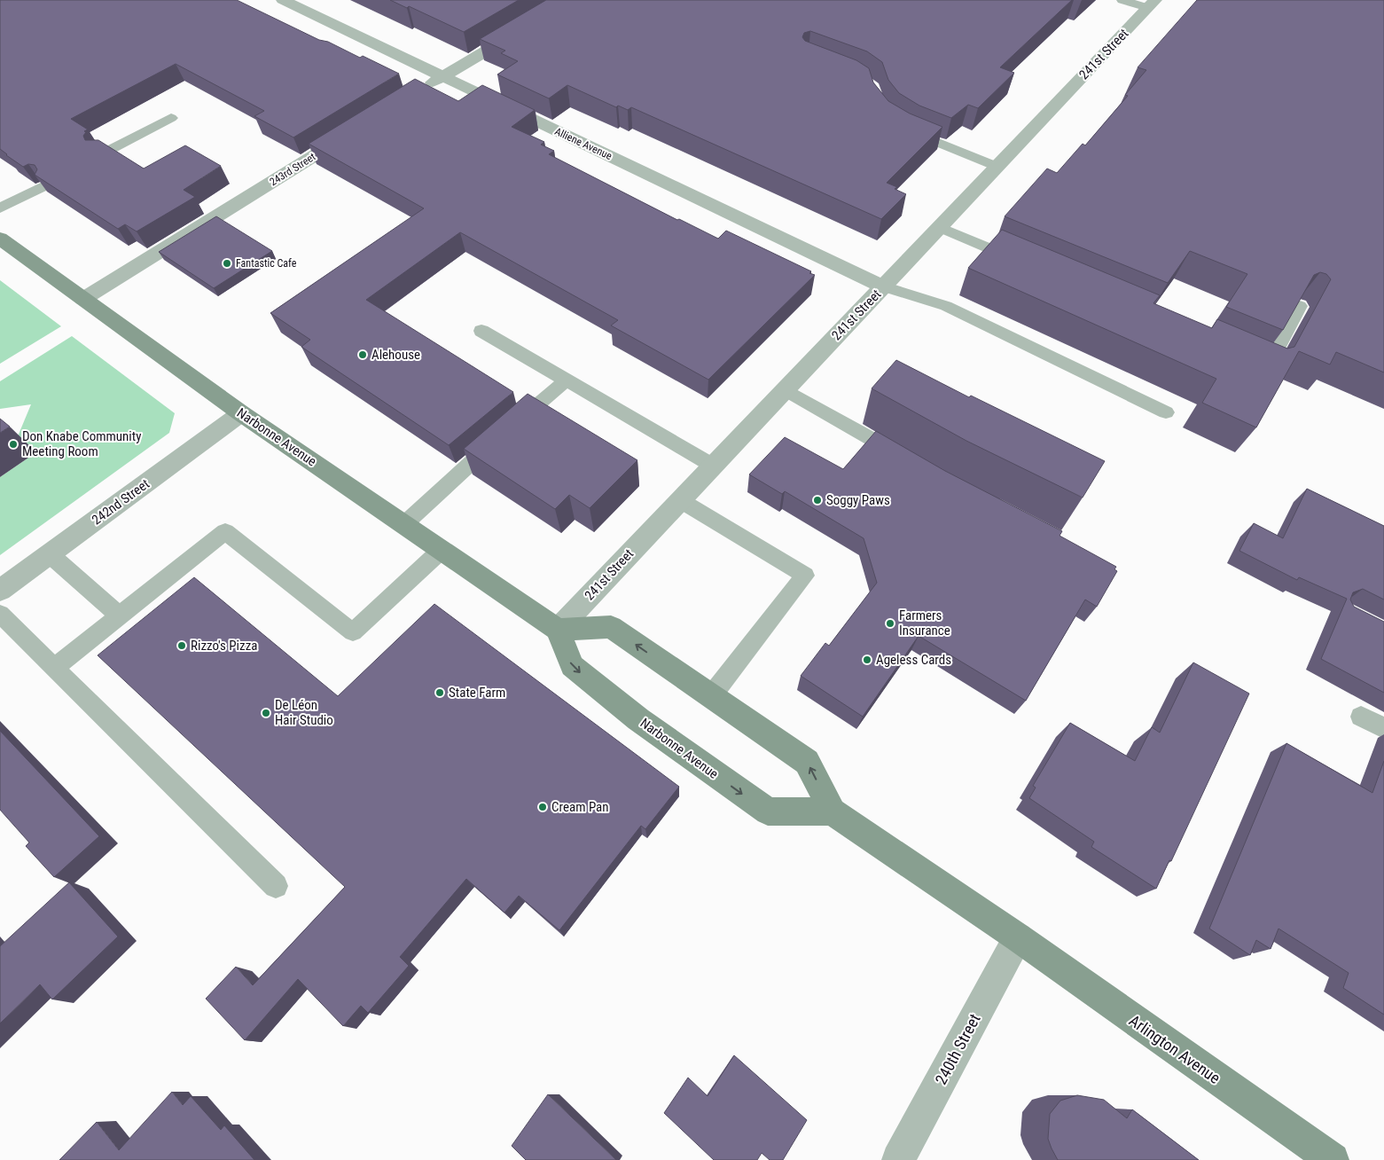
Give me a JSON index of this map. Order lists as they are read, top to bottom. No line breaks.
{"streets":{"main road":["Narbonne Avenue","Arlington Avenue"],"street":["241st Street","Alliene Avenue","243rd Street","242nd Street","240th Street"]},"crossings":[["241st Street","Alliene Avenue"],["241st Street","Narbonne Avenue"],["243rd Street","Narbonne Avenue"],["Narbonne Avenue","242nd Street"],["240th Street","Arlington Avenue"]],"places":["Fantastic Cafe","Alehouse","Don Knabe Community Meeting Room","Soggy Paws","Farmers Insurance","Rizzo's Pizza","Ageless Cards","State Farm","De Léon Hair Studio","Cream Pan"]}
